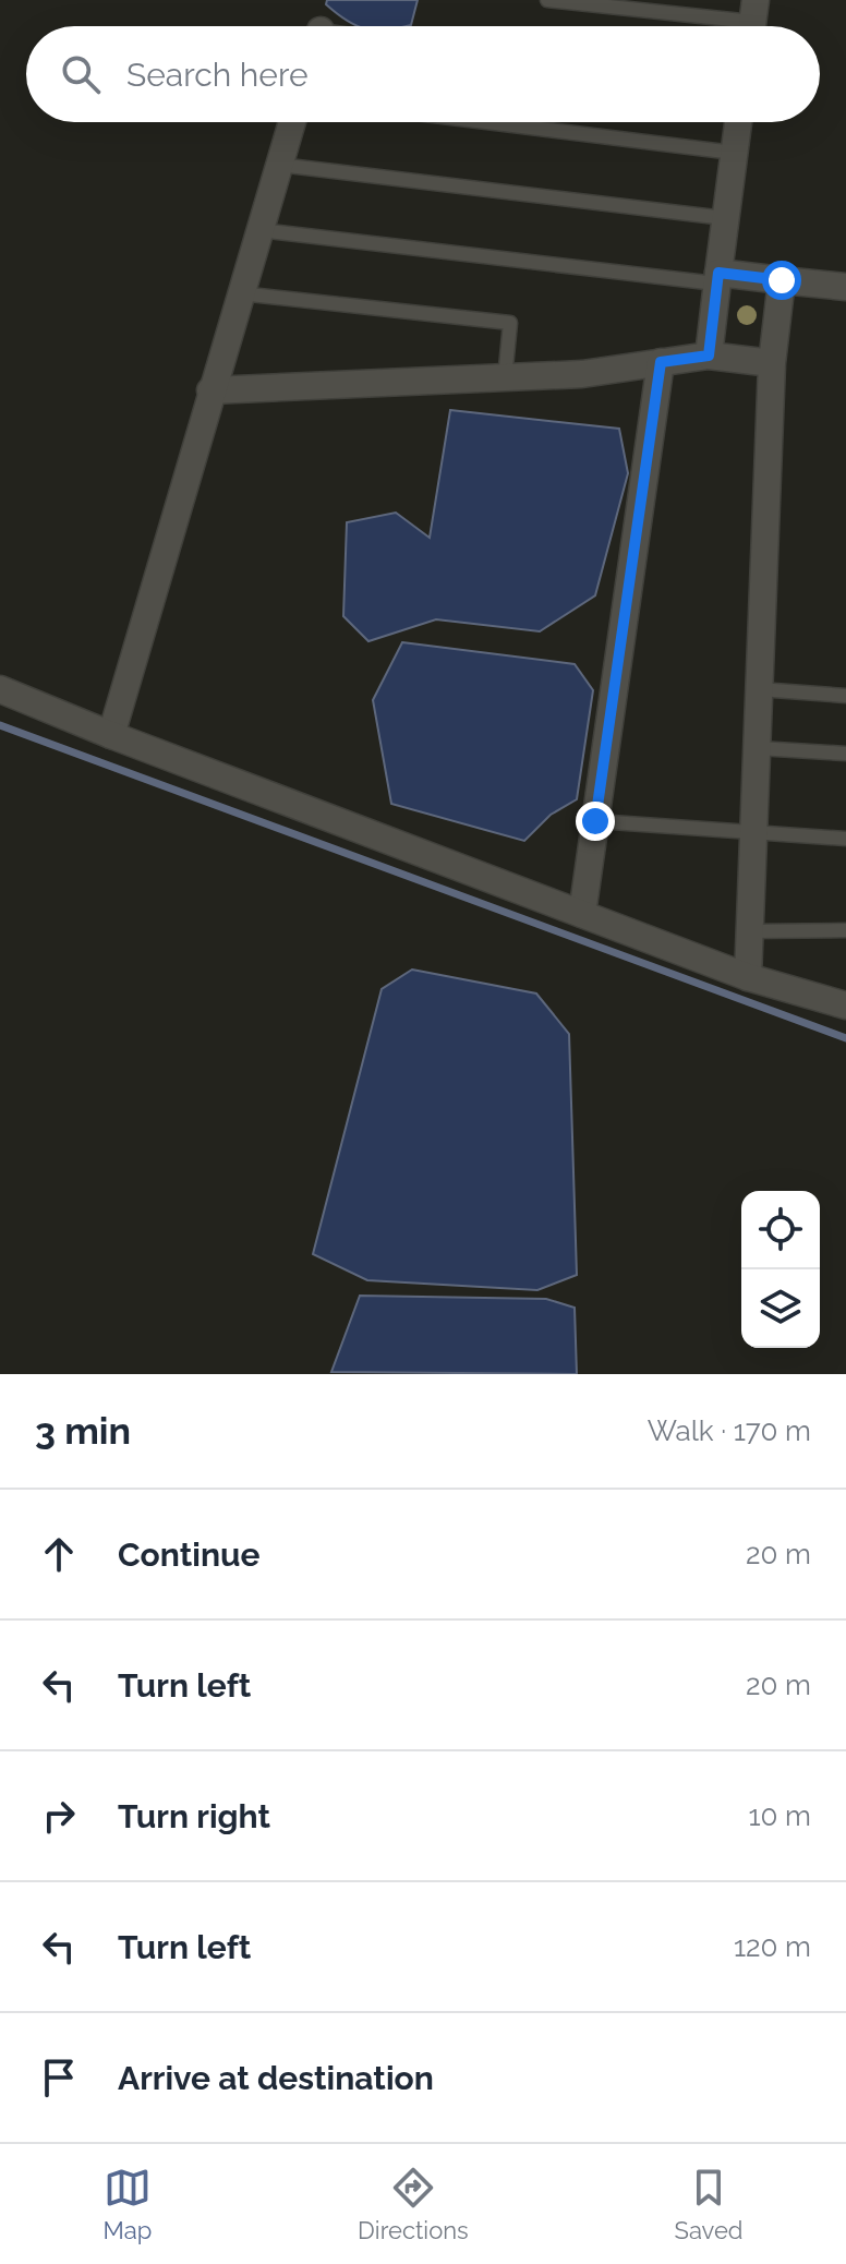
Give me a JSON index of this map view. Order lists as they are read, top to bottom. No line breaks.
{"page":{"search":"Search here","heading":["3 min","Walk · 170 m"],"list":[["Continue","20 m"],["Turn left","20 m"],["Turn right","10 m"],["Turn left","120 m"],"Arrive at destination"],"nav":["Map","Directions","Saved"]}}
